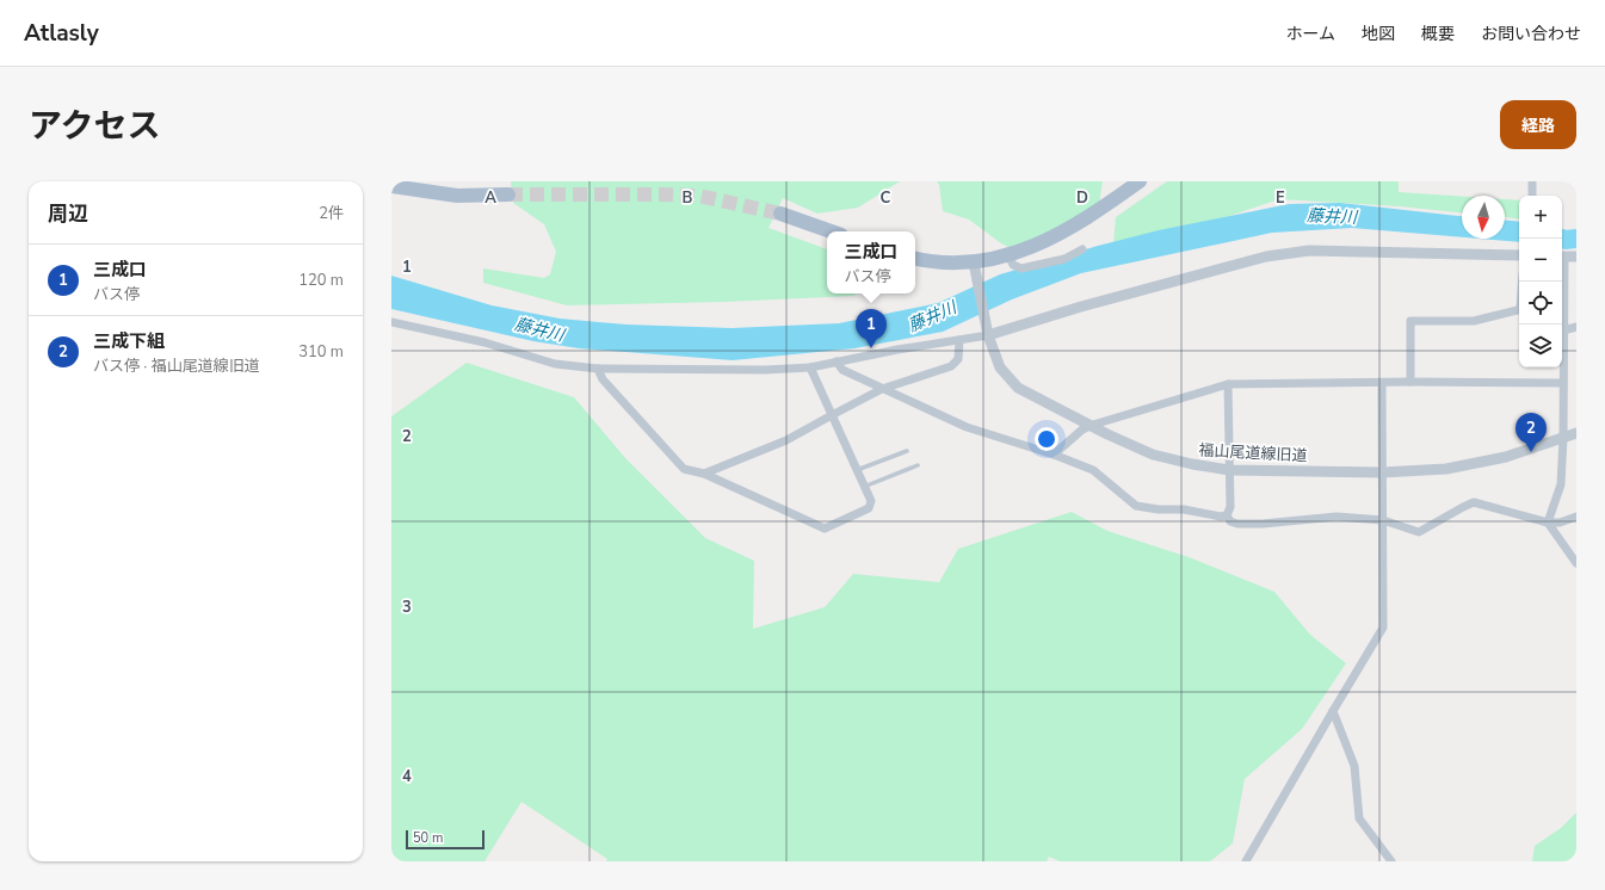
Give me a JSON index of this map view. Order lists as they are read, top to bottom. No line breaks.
{"streets":{"street":["福山尾道線旧道"]},"water":["藤井川"],"scale_bar":"50 m","north":"bottom","page":{"header":"Atlasly","nav":["ホーム","地図","概要","お問い合わせ"],"title":"アクセス","buttons":"経路","heading":["周辺","2件"],"map_buttons":["+","−"],"popup":["三成口","バス停"],"list":[{"mark":"1","name":"三成口","note":"バス停","value":"120 m"},{"mark":"2","name":"三成下組","note":"バス停 · 福山尾道線旧道","value":"310 m"}],"pins":["1","2"],"scale":"50 m"},"grid":{"columns":["A","B","C","D","E"],"rows":["1","2","3","4"]}}
